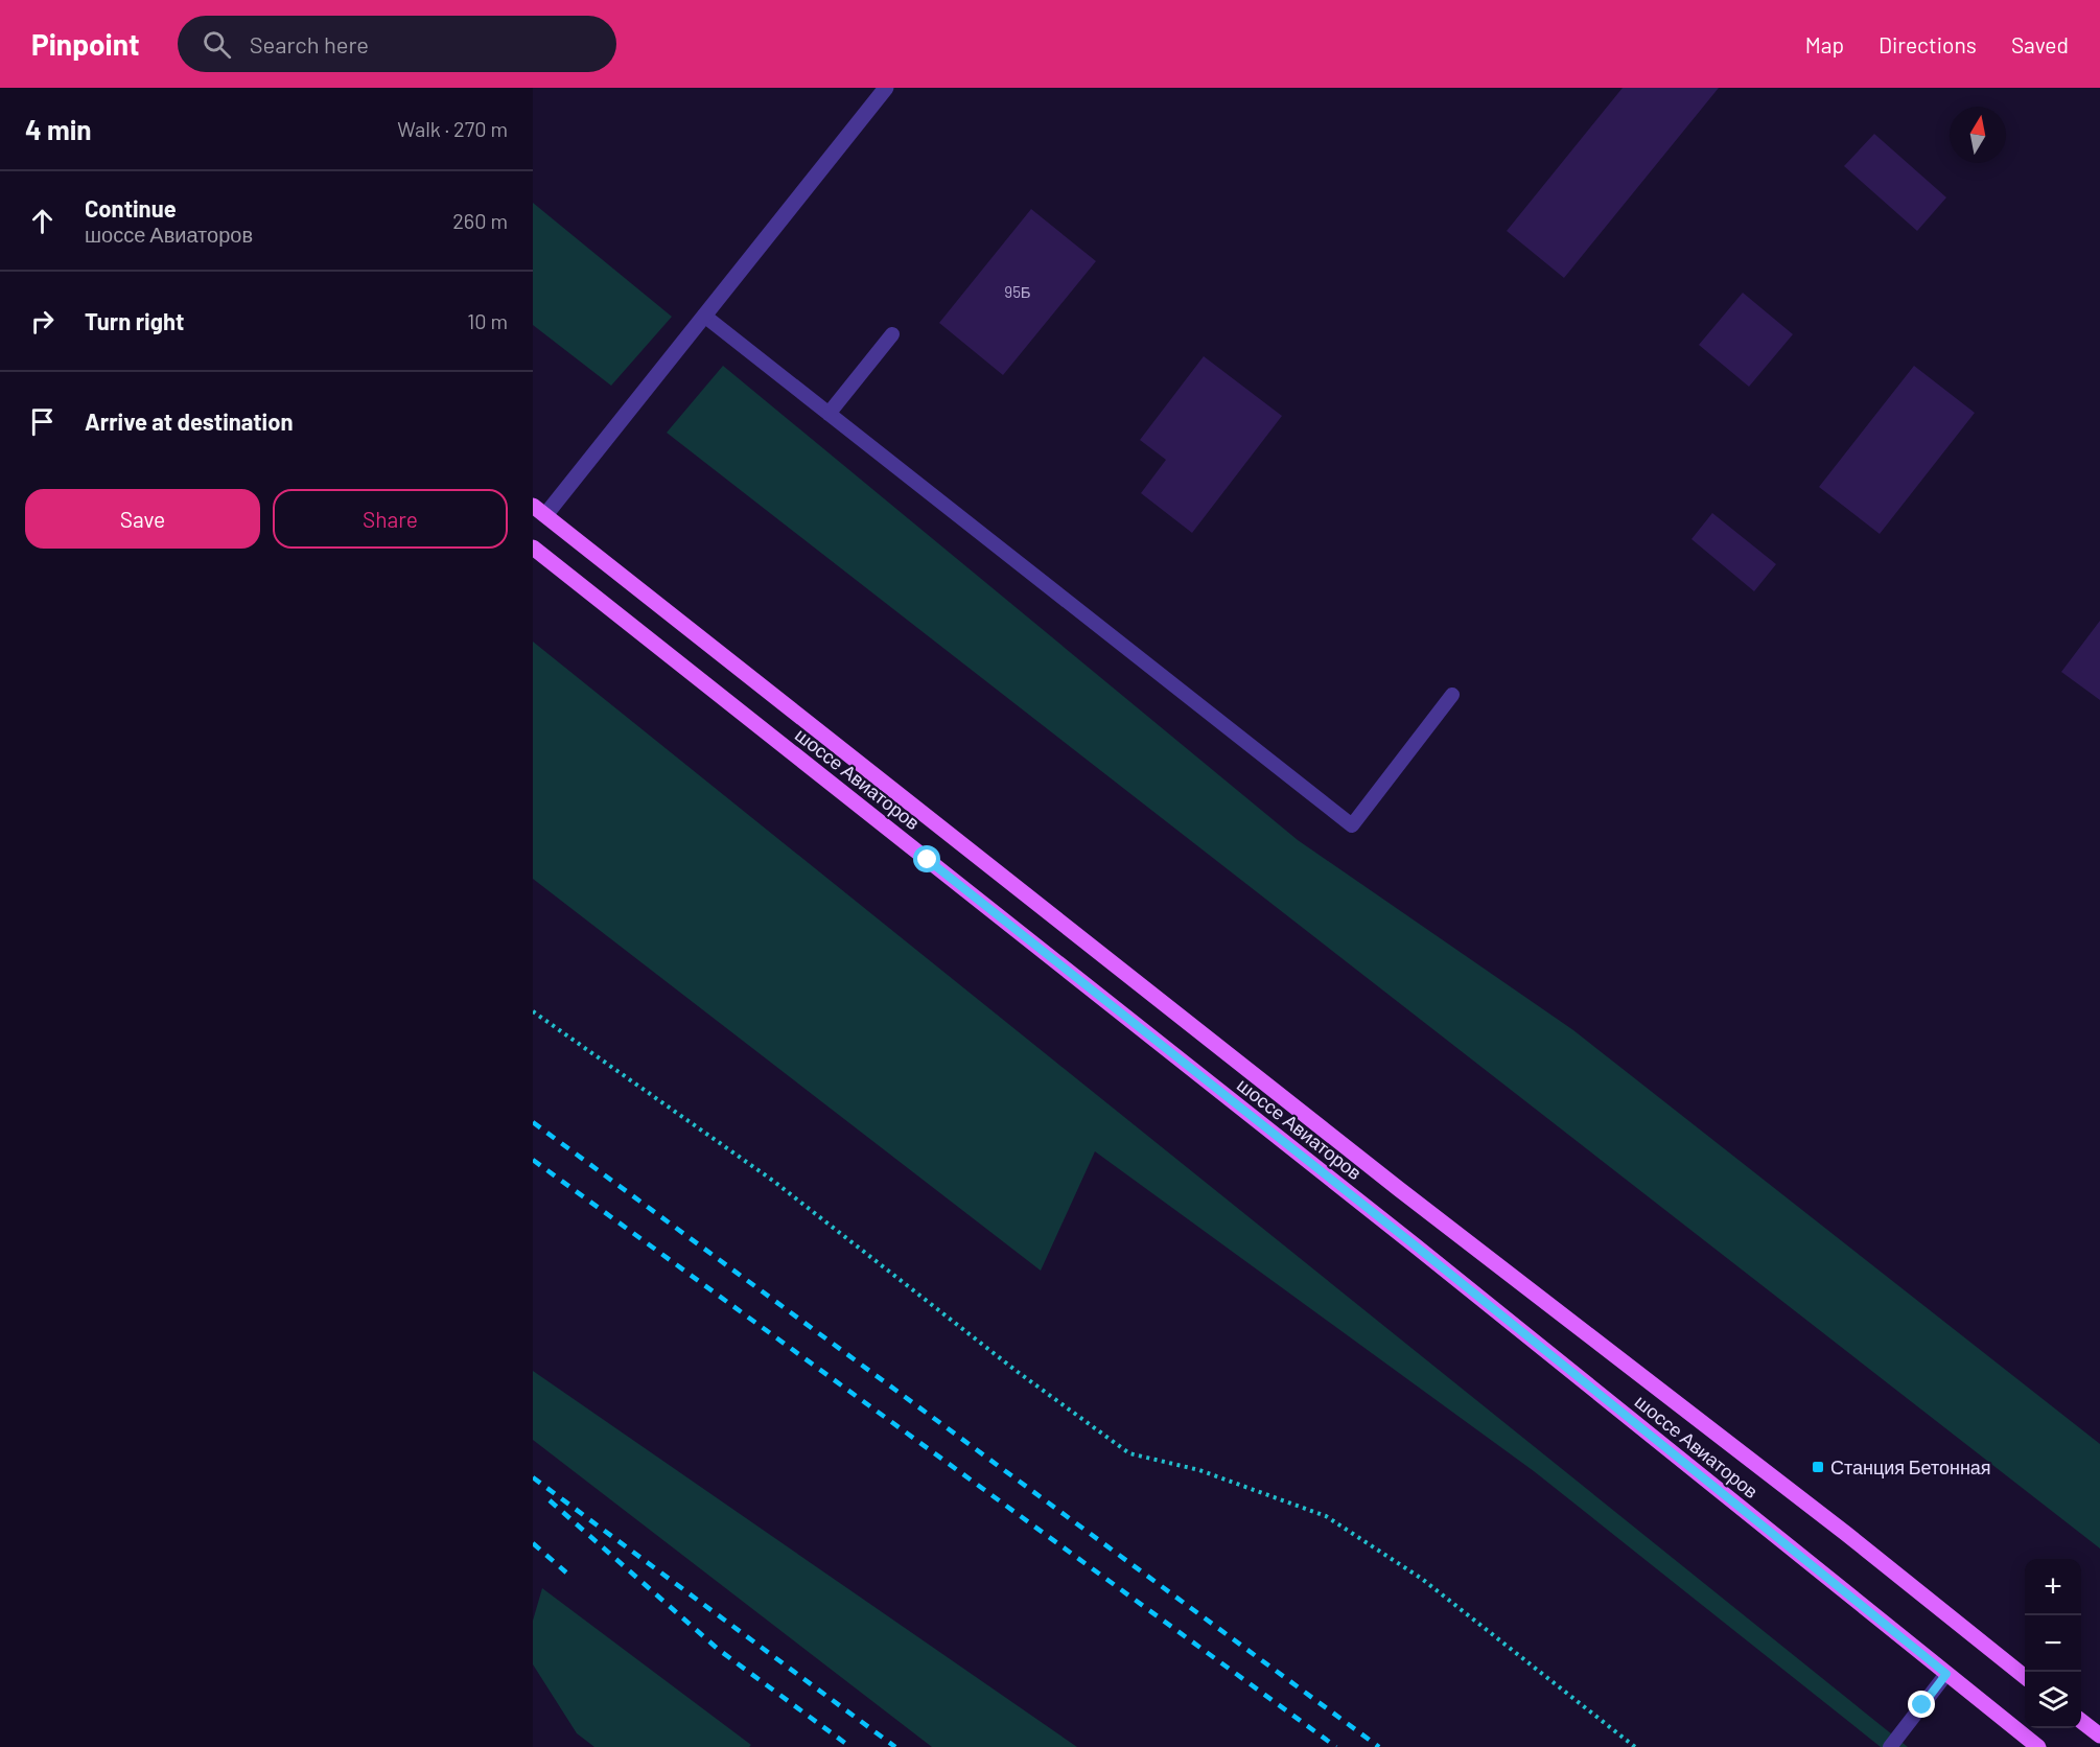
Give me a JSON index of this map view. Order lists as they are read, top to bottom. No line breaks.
{"streets":{"main road":["шоссе Авиаторов"]},"places":{"transit":["Станция Бетонная"]},"house_numbers":["95Б"],"north":"top","page":{"header":"Pinpoint","search":"Search here","nav":["Map","Directions","Saved"],"heading":["4 min","Walk · 270 m"],"list":[["Continue","шоссе Авиаторов","260 m"],["Turn right","10 m"],"Arrive at destination"],"buttons":["Save","Share"],"map_buttons":["+","−"]}}
